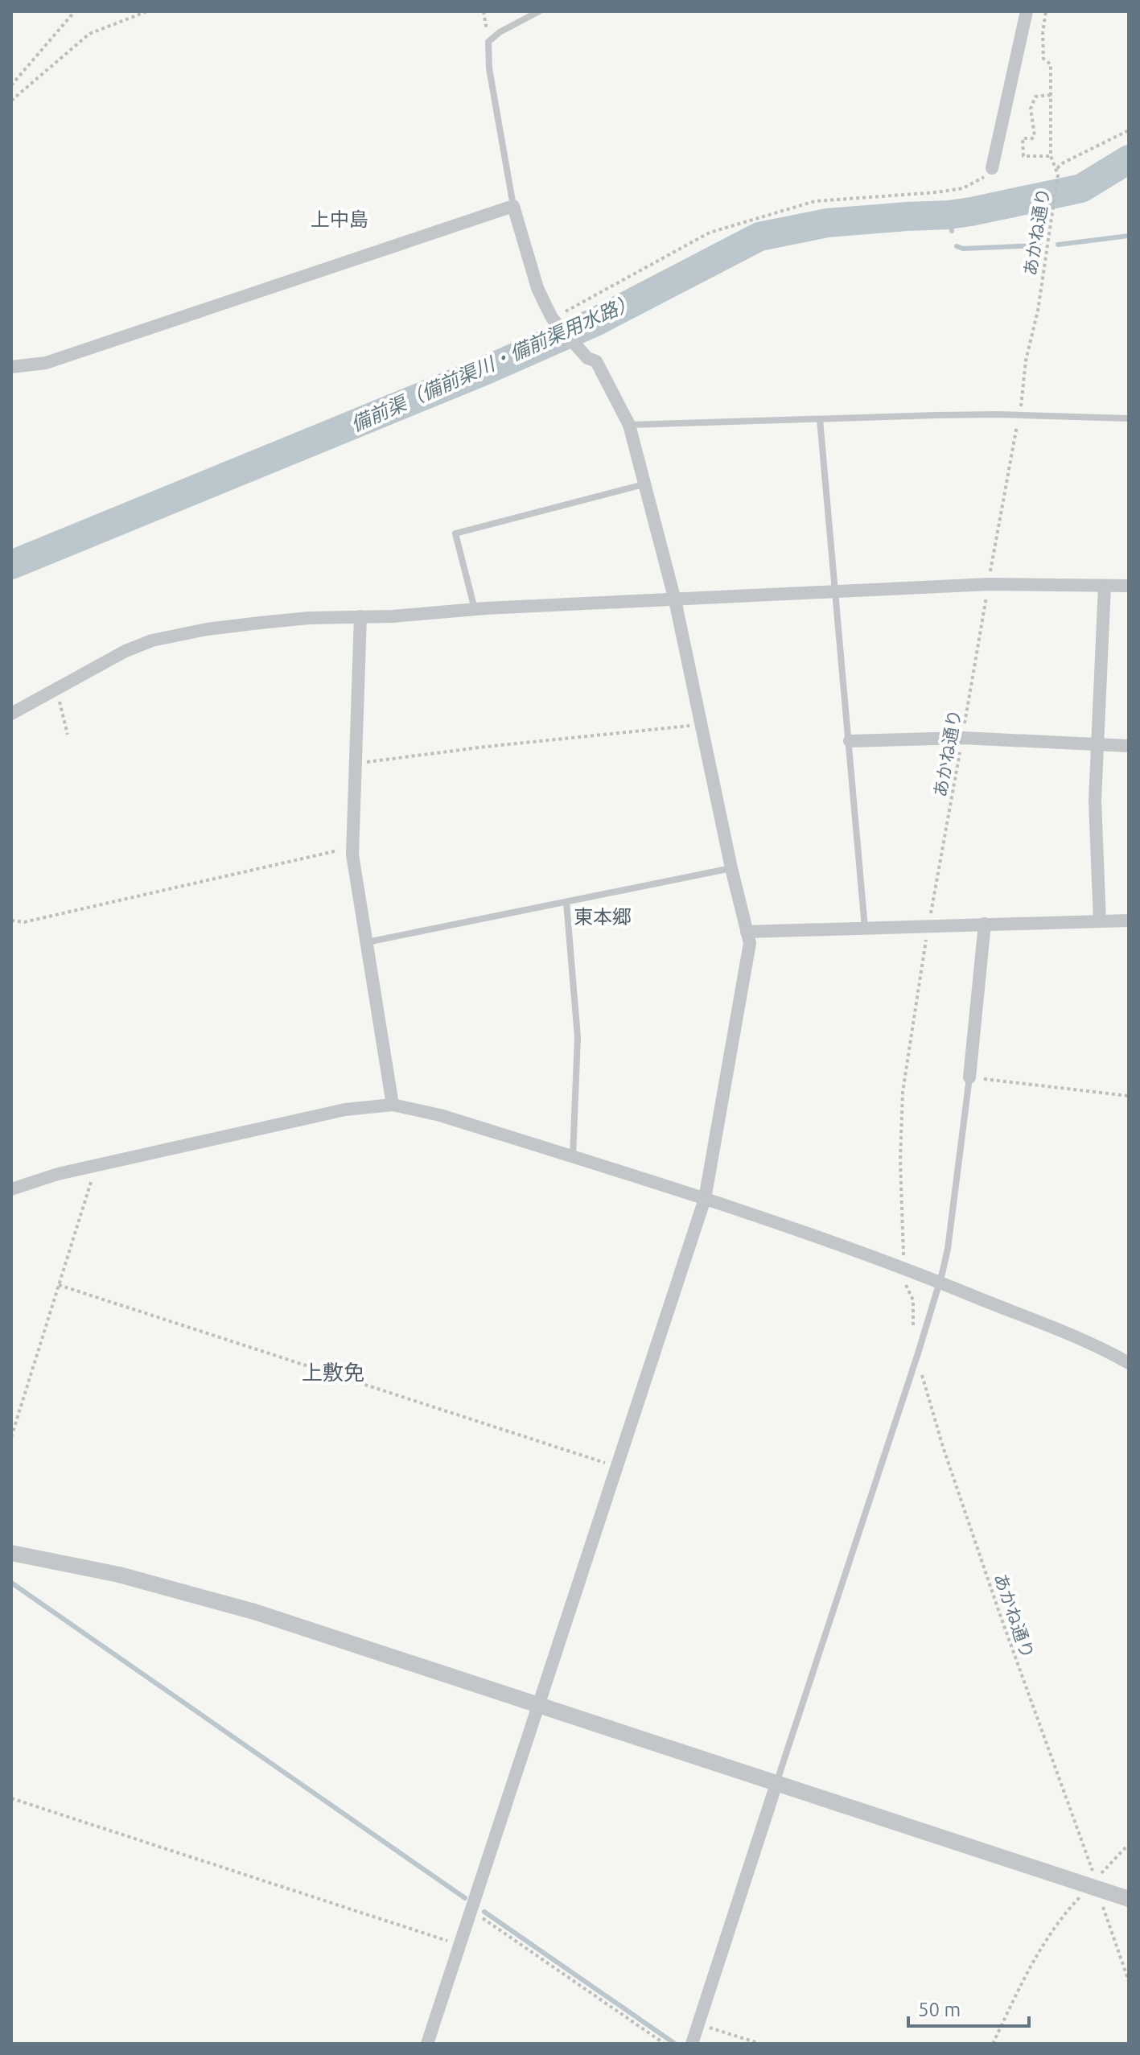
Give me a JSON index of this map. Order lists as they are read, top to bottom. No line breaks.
{"streets":{"path":["あかね通り"]},"districts":["上中島","東本郷","上敷免"],"water":["備前渠（備前渠川・備前渠用水路）"],"scale_bar":"50 m"}
